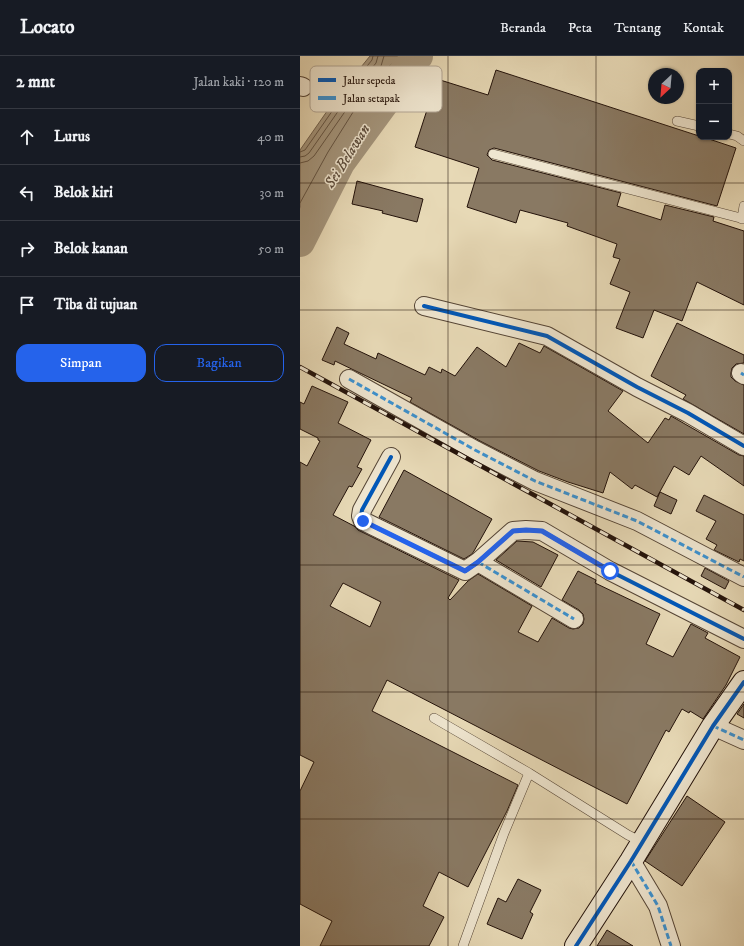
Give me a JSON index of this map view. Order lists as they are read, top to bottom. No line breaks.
{"water":["Sei Belawan"],"legend":["Jalur sepeda","Jalan setapak"],"north":"bottom left","page":{"header":"Locato","nav":["Beranda","Peta","Tentang","Kontak"],"heading":["2 mnt","Jalan kaki · 120 m"],"map_buttons":["+","−"],"list":[["Lurus","40 m"],["Belok kiri","30 m"],["Belok kanan","50 m"],"Tiba di tujuan"],"buttons":["Simpan","Bagikan"]}}
